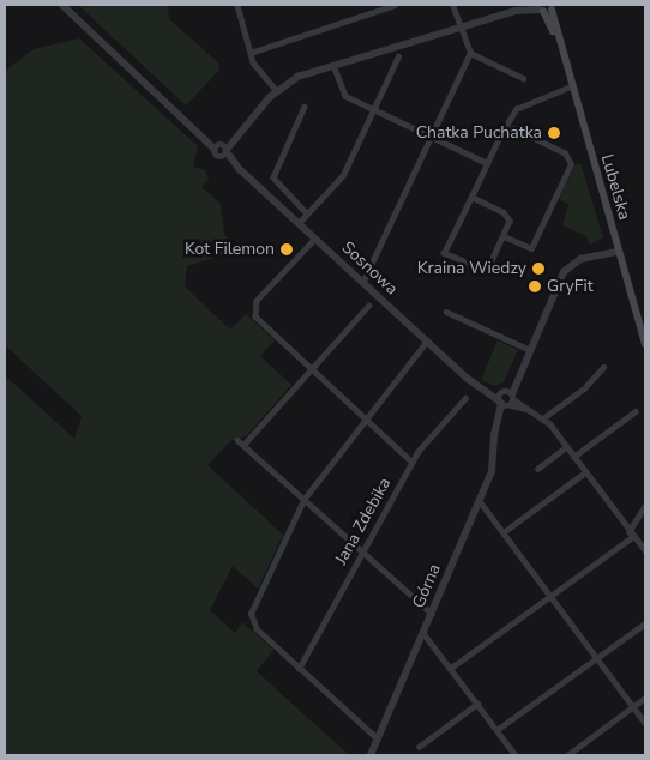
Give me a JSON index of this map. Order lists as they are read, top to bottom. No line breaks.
{"streets":{"main road":["Lubelska"],"street":["Sosnowa","Jana Zdebika","Górna"]},"crossings":[["Lubelska","Górna"],["Sosnowa","Górna"]],"places":["Chatka Puchatka","Kot Filemon","Kraina Wiedzy","GryFit"]}
